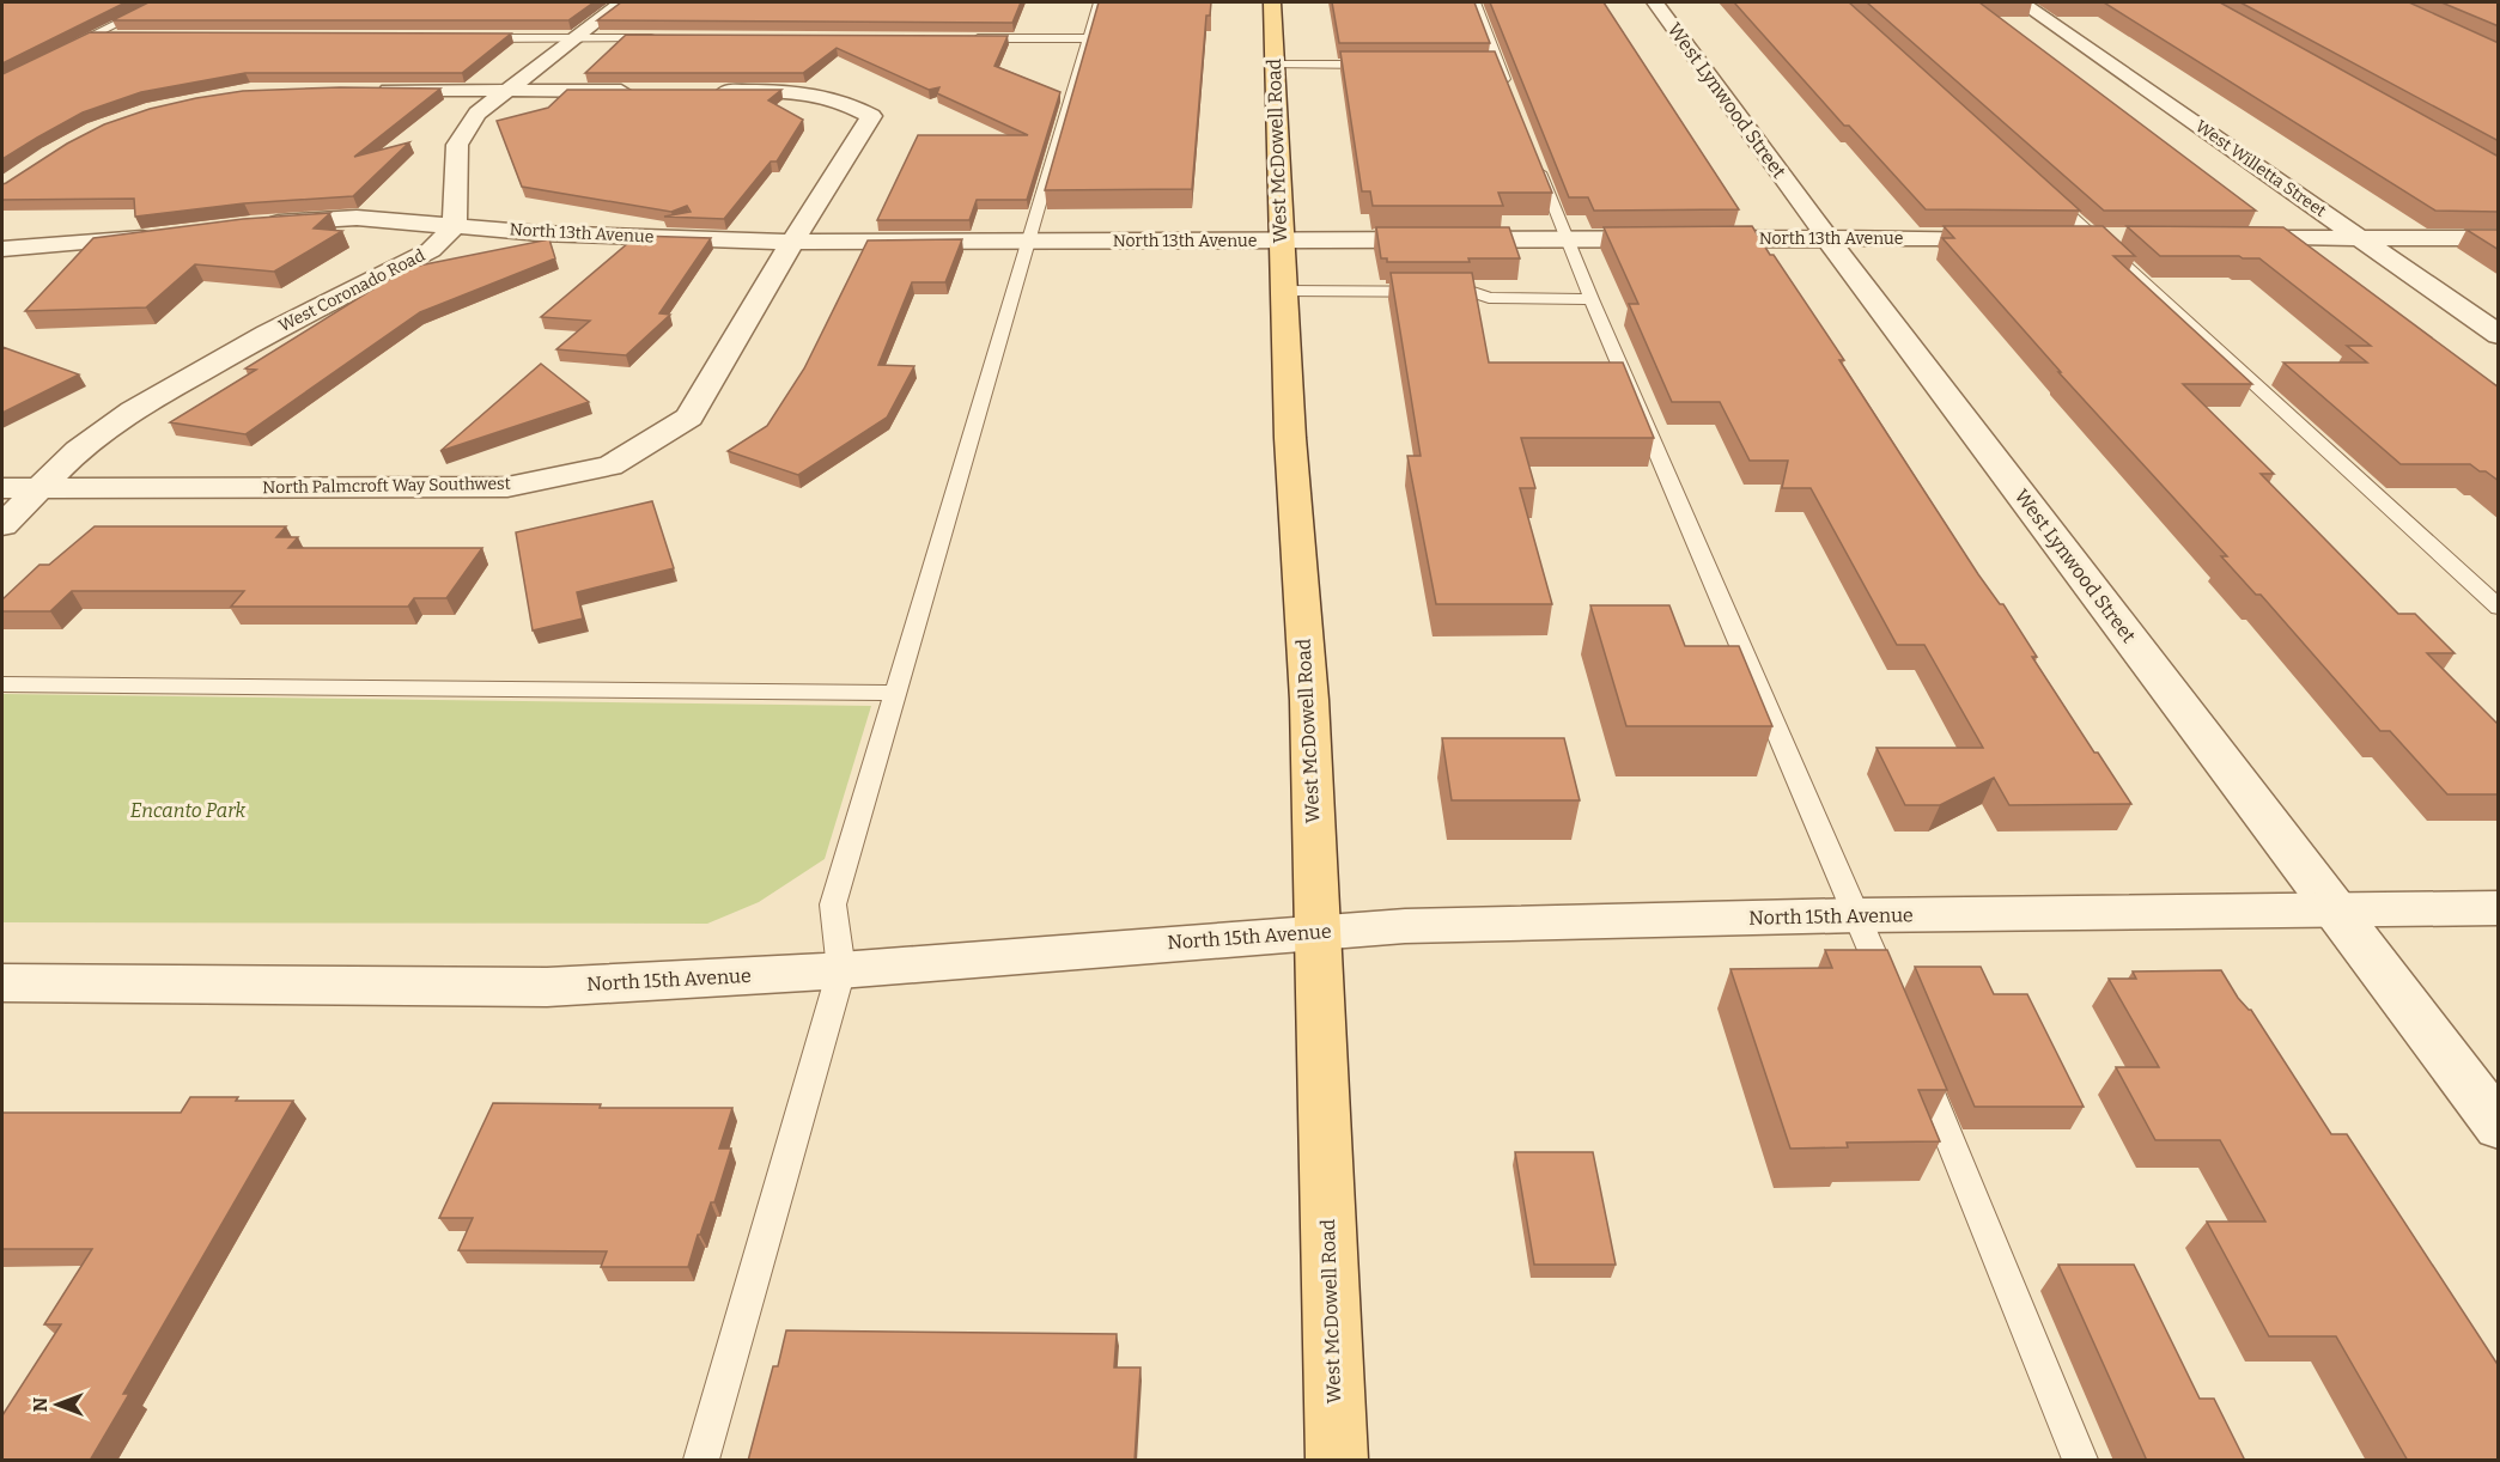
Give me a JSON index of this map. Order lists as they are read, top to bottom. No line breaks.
{"streets":{"main road":["West McDowell Road"],"street":["West Lynwood Street","West Willetta Street","North 13th Avenue","West Coronado Road","North Palmcroft Way Southwest","North 15th Avenue"]},"crossings":[["West Lynwood Street","North 13th Avenue"],["West Lynwood Street","North 15th Avenue"],["West McDowell Road","North 13th Avenue"],["West McDowell Road","North 15th Avenue"],["North 13th Avenue","West Coronado Road"],["North 13th Avenue","North Palmcroft Way Southwest"],["West Coronado Road","North Palmcroft Way Southwest"]],"parks":["Encanto Park"],"north":"left"}
